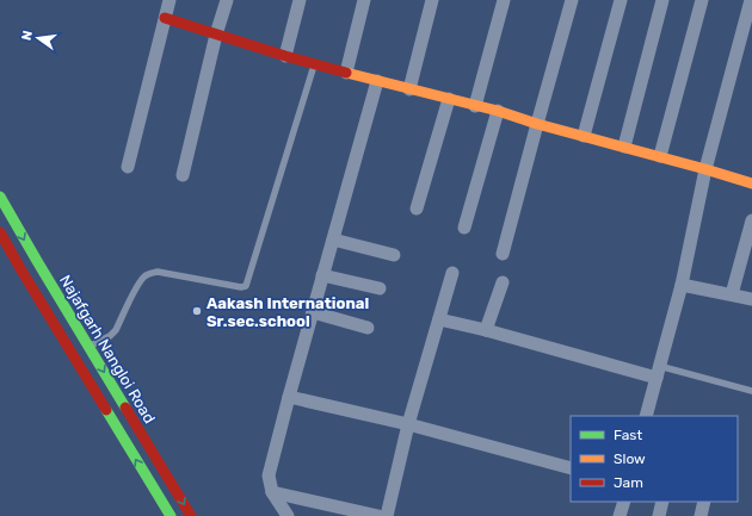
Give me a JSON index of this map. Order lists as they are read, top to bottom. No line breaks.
{"streets":{"main road":["Najafgarh Nangloi Road"]},"places":["Aakash International Sr.sec.school"],"legend":["Fast","Slow","Jam"],"north":"left"}
